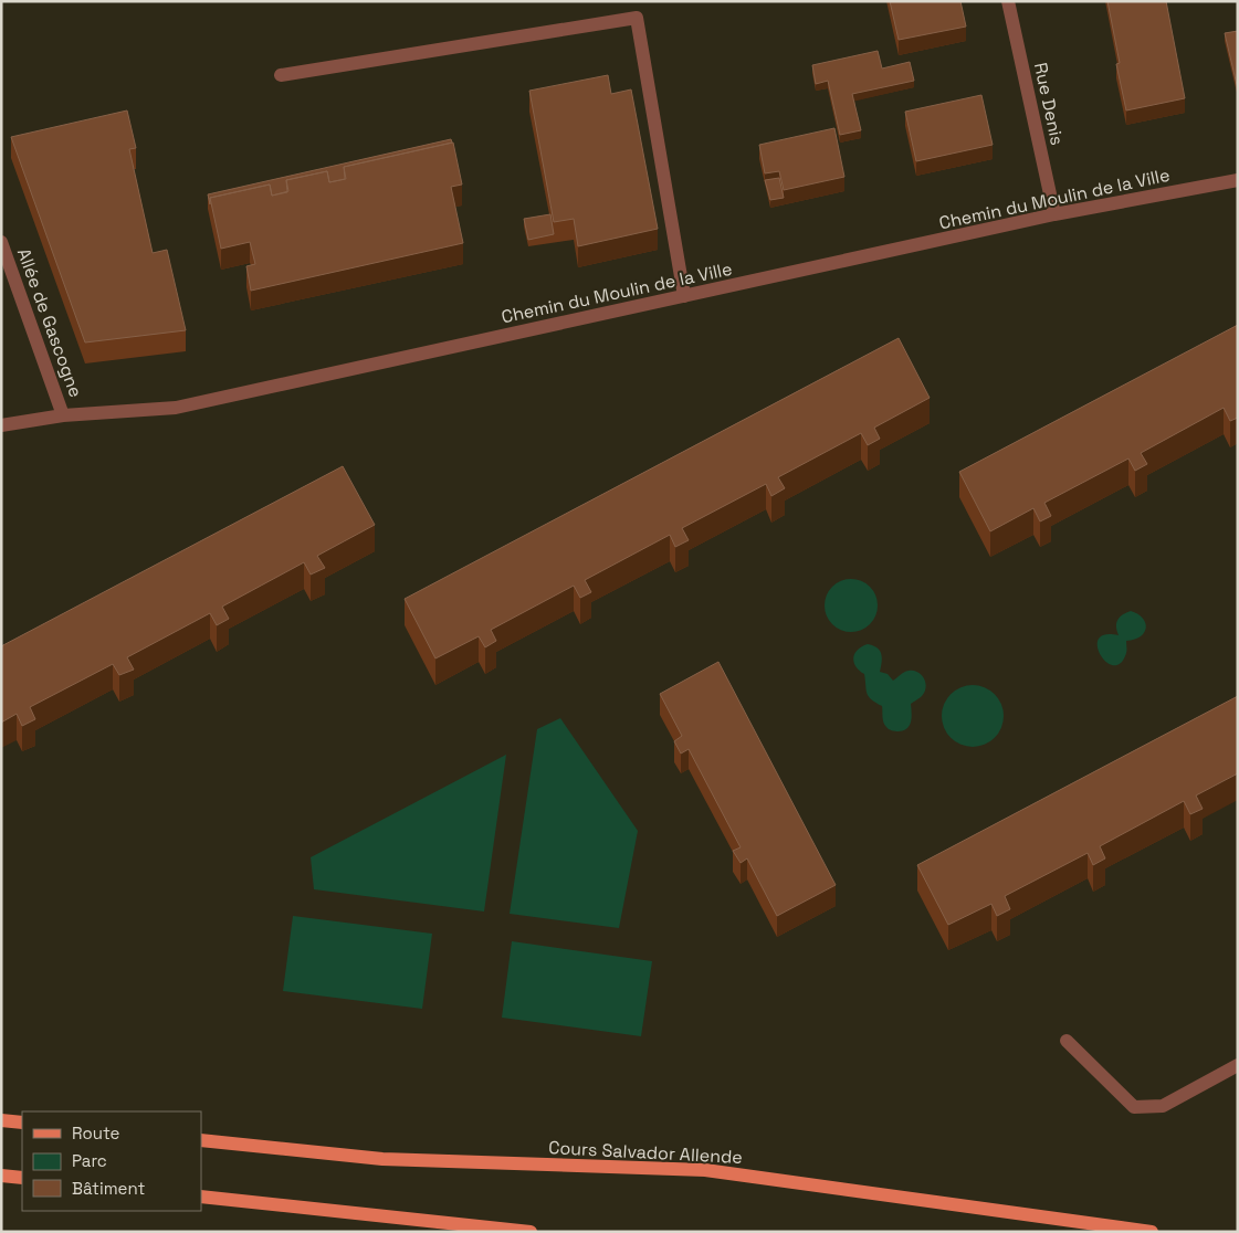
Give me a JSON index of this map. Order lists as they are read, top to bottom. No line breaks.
{"streets":{"main road":["Cours Salvador Allende"],"street":["Rue Denis","Chemin du Moulin de la Ville","Allée de Gascogne"]},"crossings":[["Rue Denis","Chemin du Moulin de la Ville"],["Chemin du Moulin de la Ville","Allée de Gascogne"]],"legend":["Route","Parc","Bâtiment"]}
